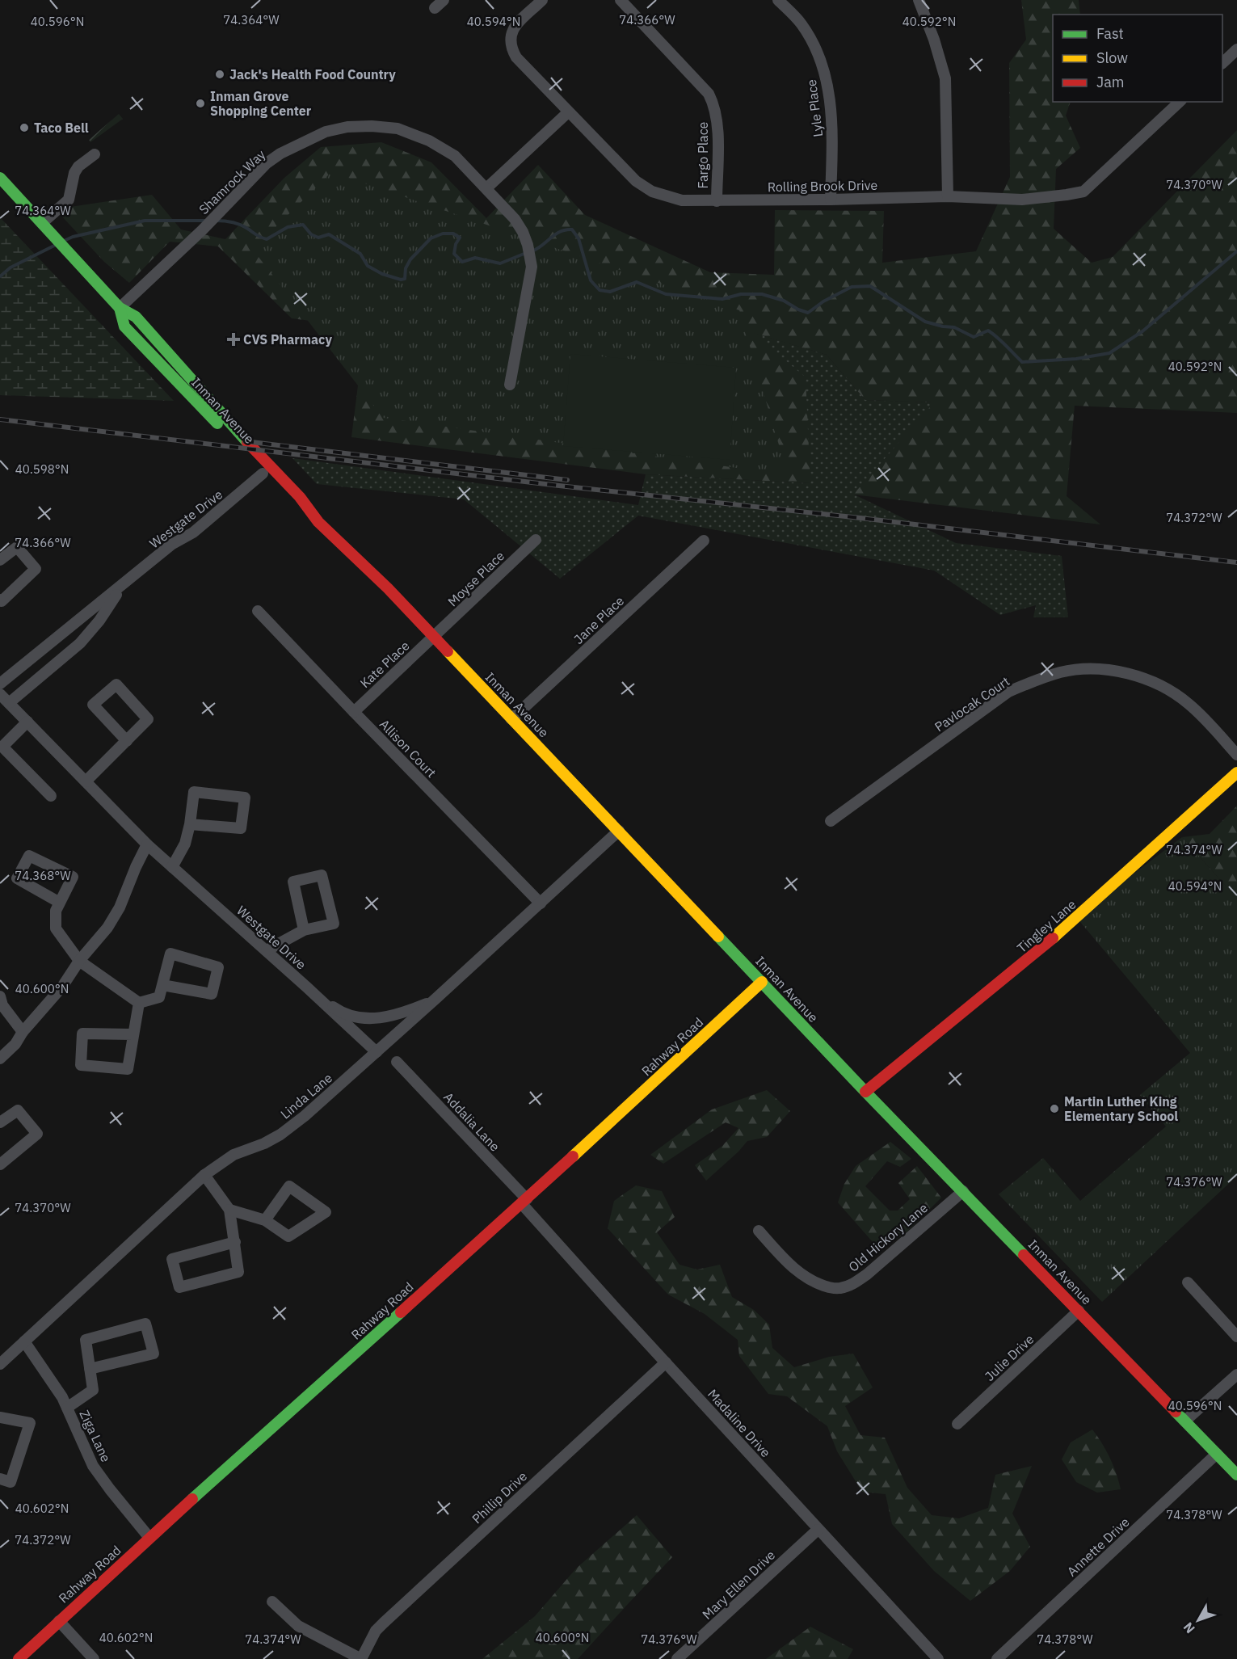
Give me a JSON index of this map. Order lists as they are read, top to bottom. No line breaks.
{"streets":{"main road":["Inman Avenue","Tingley Lane","Rahway Road"],"street":["Lyle Place","Fargo Place","Shamrock Way","Rolling Brook Drive","Westgate Drive","Moyse Place","Jane Place","Kate Place","Pavlocak Court","Allison Court","Linda Lane","Addalia Lane","Old Hickory Lane","Julie Drive","Madaline Drive","Ziga Lane","Phillip Drive","Annette Drive","Mary Ellen Drive"]},"crossings":[["Lyle Place","Rolling Brook Drive"],["Fargo Place","Rolling Brook Drive"],["Shamrock Way","Inman Avenue"],["Inman Avenue","Westgate Drive"],["Inman Avenue","Moyse Place"],["Inman Avenue","Jane Place"],["Inman Avenue","Kate Place"],["Inman Avenue","Tingley Lane"],["Inman Avenue","Rahway Road"],["Inman Avenue","Linda Lane"],["Inman Avenue","Old Hickory Lane"],["Inman Avenue","Julie Drive"],["Inman Avenue","Annette Drive"],["Westgate Drive","Linda Lane"],["Moyse Place","Kate Place"],["Kate Place","Allison Court"],["Allison Court","Linda Lane"],["Rahway Road","Addalia Lane"],["Rahway Road","Madaline Drive"],["Rahway Road","Ziga Lane"],["Linda Lane","Ziga Lane"],["Addalia Lane","Madaline Drive"],["Madaline Drive","Phillip Drive"],["Madaline Drive","Mary Ellen Drive"]],"places":{"other":["Jack's Health Food Country","Inman Grove Shopping Center","Taco Bell","Martin Luther King Elementary School"],"health":["CVS Pharmacy"]},"legend":["Fast","Slow","Jam"],"north":"bottom left","coordinates":["74.364°W","74.366°W","40.596°N","40.594°N","40.592°N","74.370°W","40.598°N","74.372°W","74.374°W","74.368°W","40.600°N","74.376°W","40.602°N","74.378°W"]}
